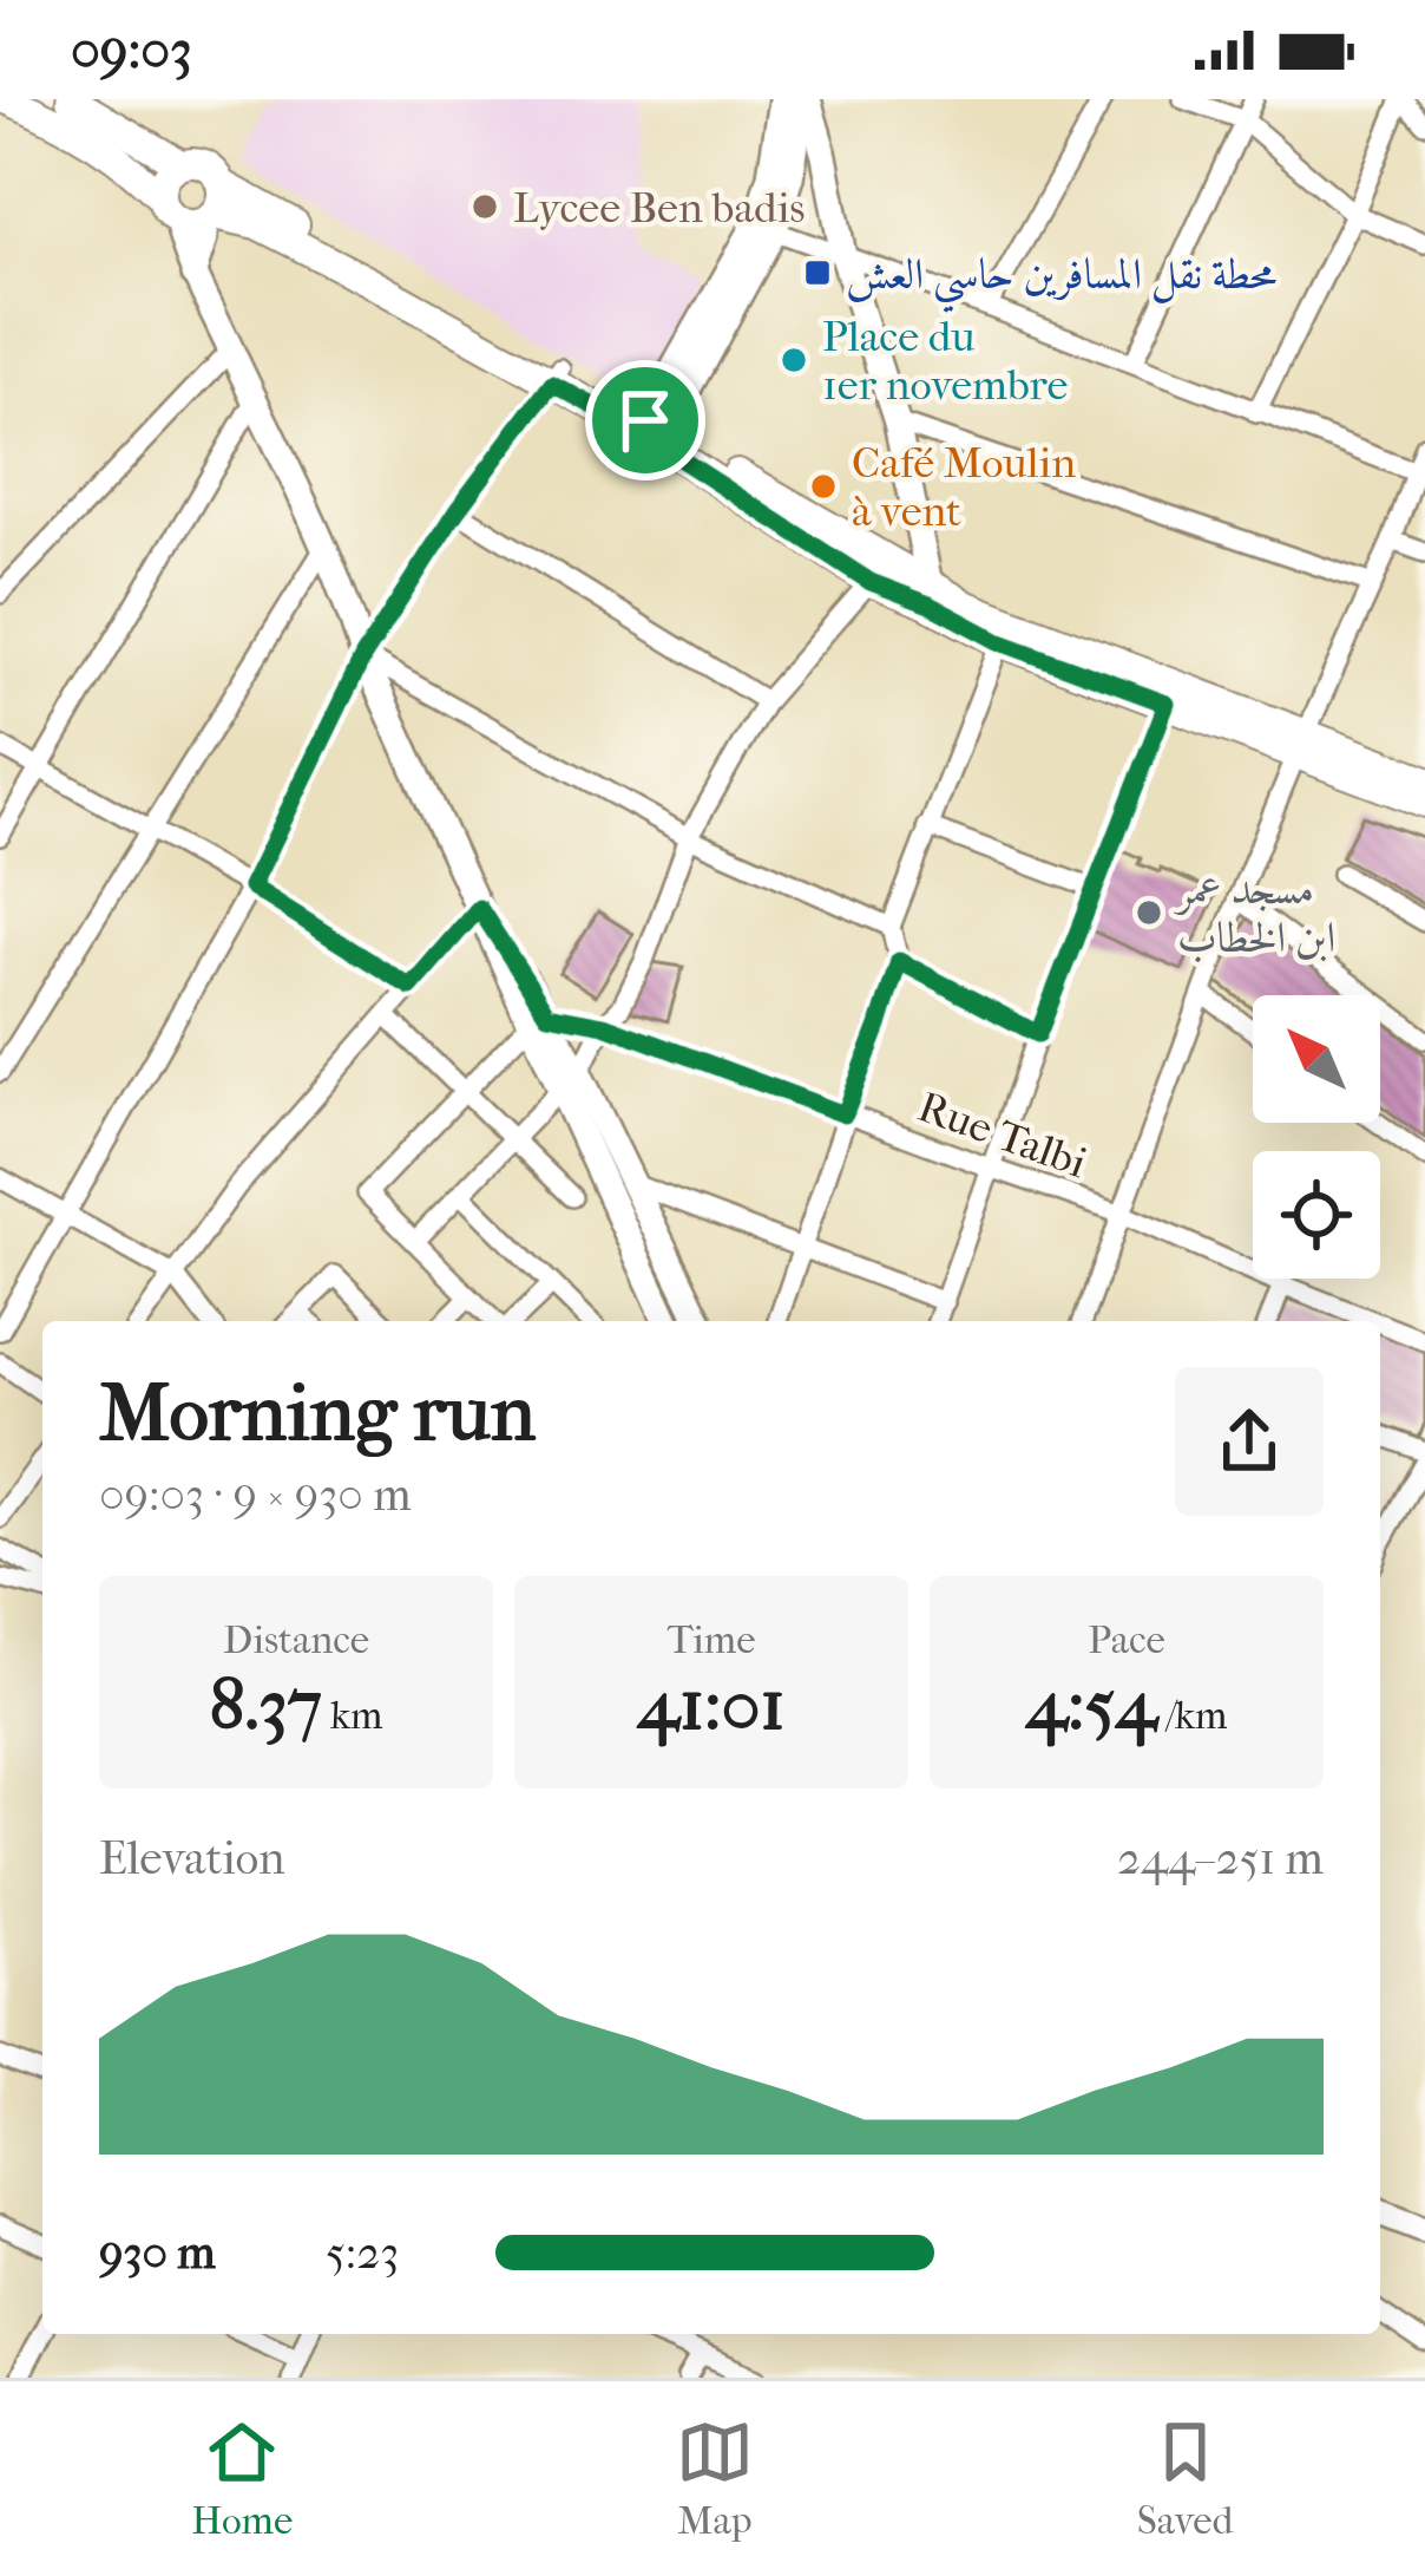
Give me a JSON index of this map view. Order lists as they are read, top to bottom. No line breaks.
{"streets":{"street":["Rue Talbi"]},"places":{"other":["Lycee Ben badis","Place du 1er novembre","Café Moulin à vent","مسجد عمر ابن الخطاب"],"transit":["محطة نقل المسافرين حاسي العش"]},"north":"top left","page":{"status":"09:03","heading":["Morning run","09:03 · 9 × 930 m"],"stats":[["Distance","8.37 km"],["Time","41:01"],["Pace","4:54 /km"]],"chart":["Elevation","244–251 m"],"list":[{"name":"930 m","note":"5:23"}],"tabs":["Home","Map","Saved"]}}
